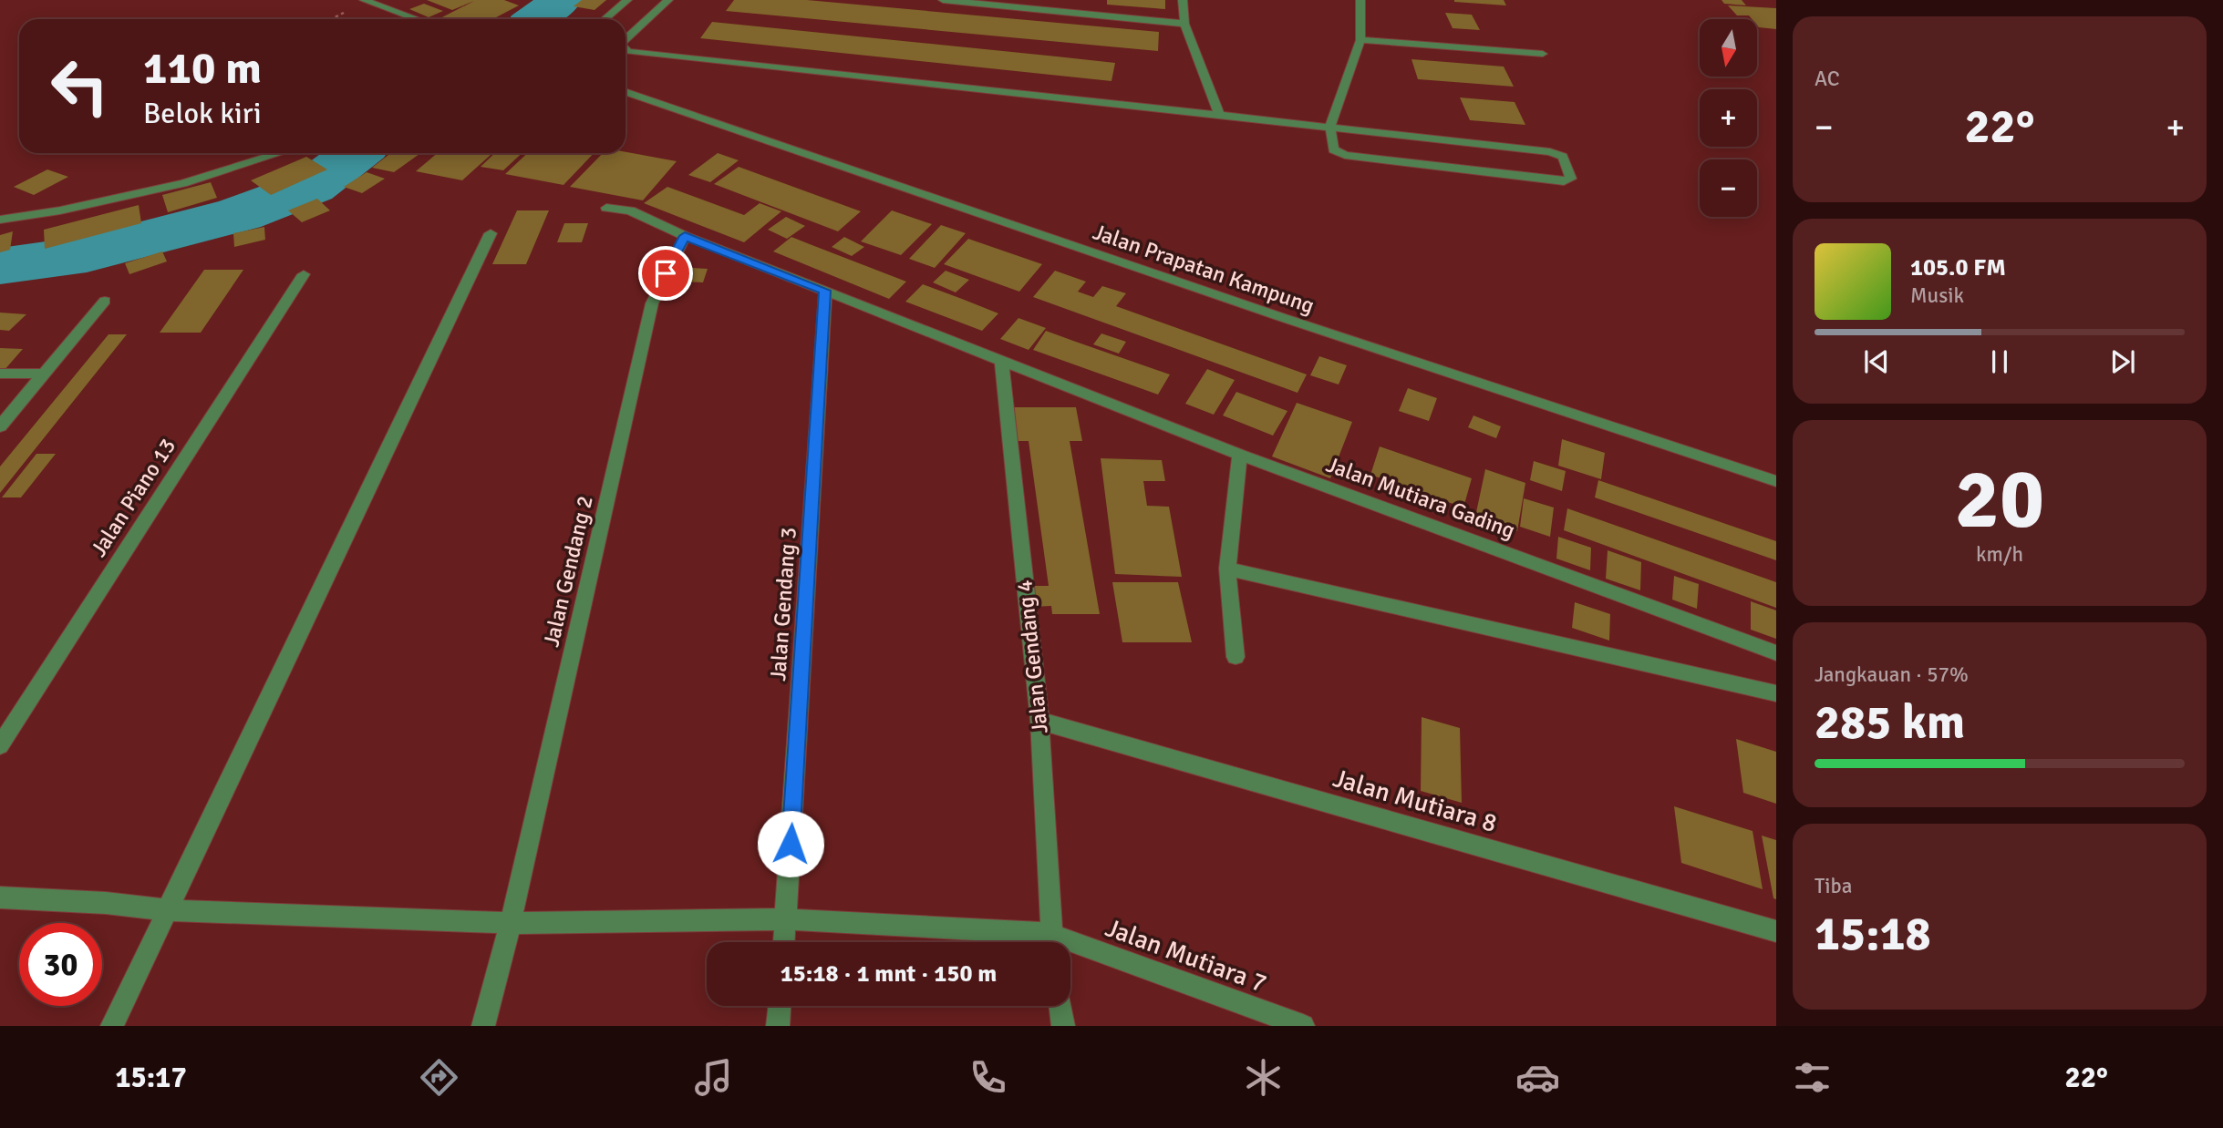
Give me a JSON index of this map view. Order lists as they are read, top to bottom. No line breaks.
{"streets":{"street":["Jalan Prapatan Kampung","Jalan Piano 13","Jalan Mutiara Gading","Jalan Gendang 2","Jalan Gendang 3","Jalan Gendang 4","Jalan Mutiara 8","Jalan Mutiara 7"]},"crossings":[["Jalan Mutiara Gading","Jalan Gendang 2"],["Jalan Mutiara Gading","Jalan Gendang 3"],["Jalan Mutiara Gading","Jalan Gendang 4"],["Jalan Gendang 2","Jalan Mutiara 7"],["Jalan Gendang 3","Jalan Mutiara 7"],["Jalan Gendang 4","Jalan Mutiara 8"]],"north":"bottom","page":{"tile":["AC",["20","km/h"],["Jangkauan · 57%","285 km"],["Tiba","15:18"]],"map_buttons":["+","−"],"turn":["110 m","Belok kiri"],"heat":["−","22°","+"],"song":["105.0 FM","Musik"],"limit":"30","trip":"15:18 · 1 mnt · 150 m","tabs":["15:17","22°"]}}
